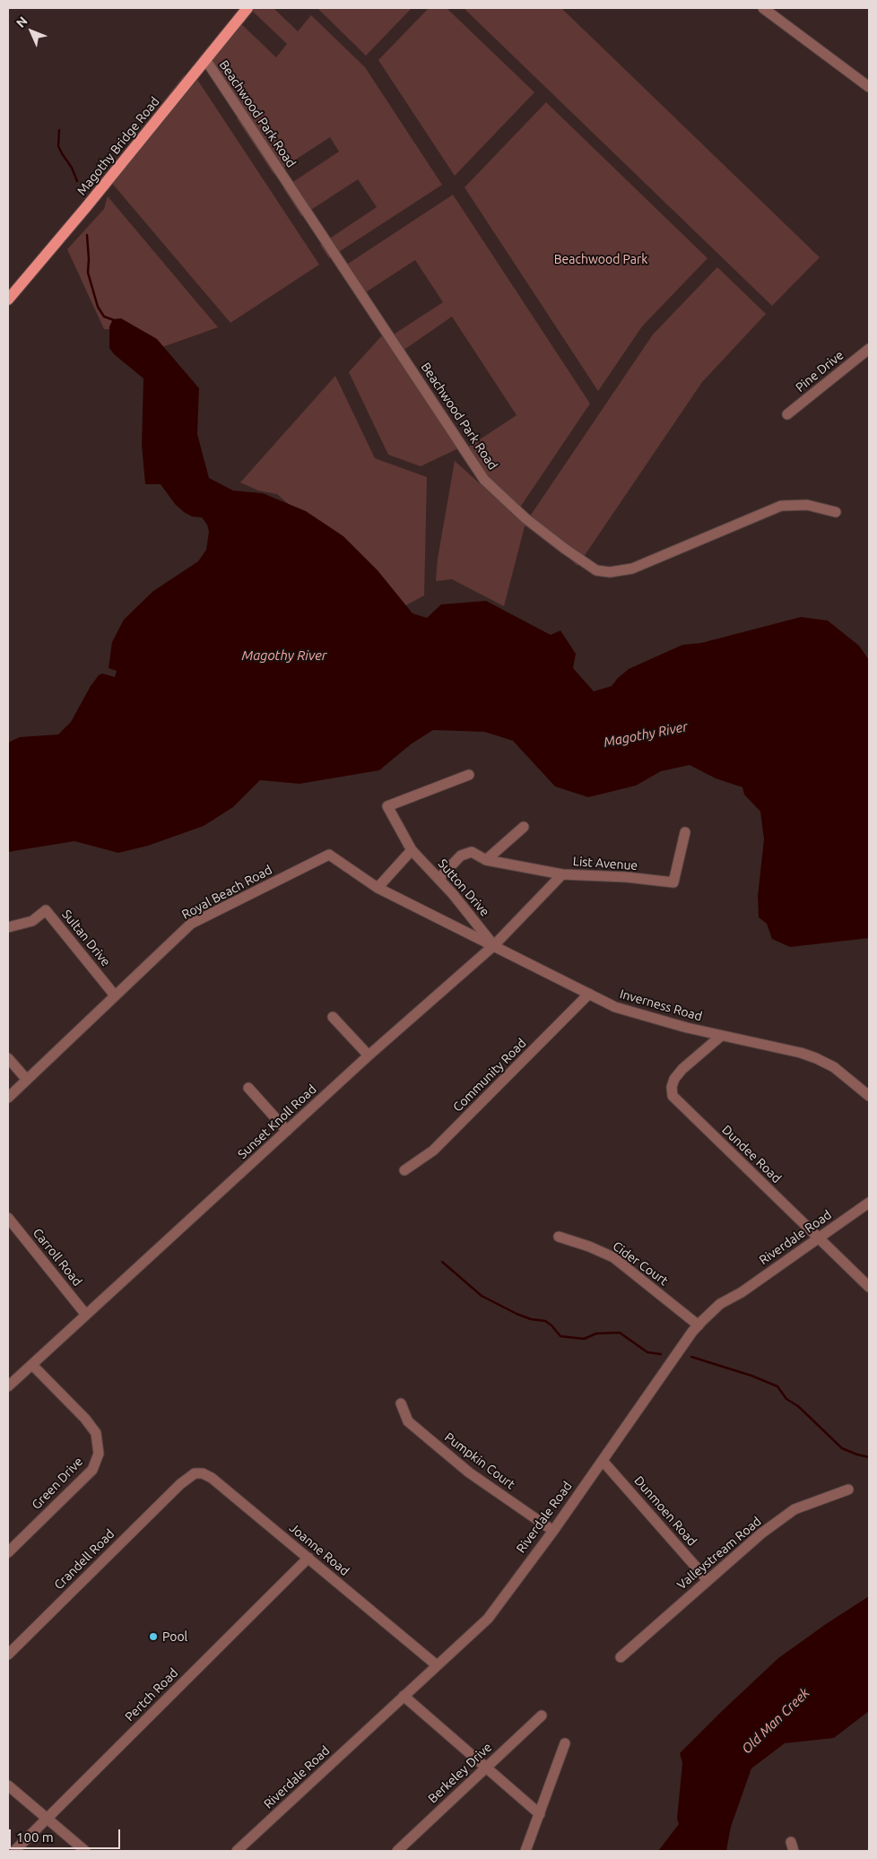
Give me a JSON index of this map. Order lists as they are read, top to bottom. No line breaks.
{"streets":{"main road":["Magothy Bridge Road"],"street":["Beachwood Park Road","Pine Drive","List Avenue","Sutton Drive","Royal Beach Road","Sultan Drive","Inverness Road","Community Road","Sunset Knoll Road","Dundee Road","Riverdale Road","Carroll Road","Cider Court","Pumpkin Court","Green Drive","Dunmoen Road","Joanne Road","Valleystream Road","Crandell Road","Pertch Road","Berkeley Drive"]},"crossings":[["Beachwood Park Road","Magothy Bridge Road"],["List Avenue","Sutton Drive"],["List Avenue","Sunset Knoll Road"],["Sutton Drive","Inverness Road"],["Sutton Drive","Sunset Knoll Road"],["Royal Beach Road","Sultan Drive"],["Royal Beach Road","Inverness Road"],["Inverness Road","Community Road"],["Inverness Road","Sunset Knoll Road"],["Inverness Road","Dundee Road"],["Sunset Knoll Road","Carroll Road"],["Sunset Knoll Road","Green Drive"],["Dundee Road","Riverdale Road"],["Riverdale Road","Cider Court"],["Riverdale Road","Pumpkin Court"],["Riverdale Road","Dunmoen Road"],["Riverdale Road","Joanne Road"],["Dunmoen Road","Valleystream Road"],["Joanne Road","Crandell Road"],["Joanne Road","Pertch Road"]],"water":["Magothy River","Old Man Creek"],"parks":["Beachwood Park"],"places":["Pool"],"scale_bar":"100 m","north":"top left"}
